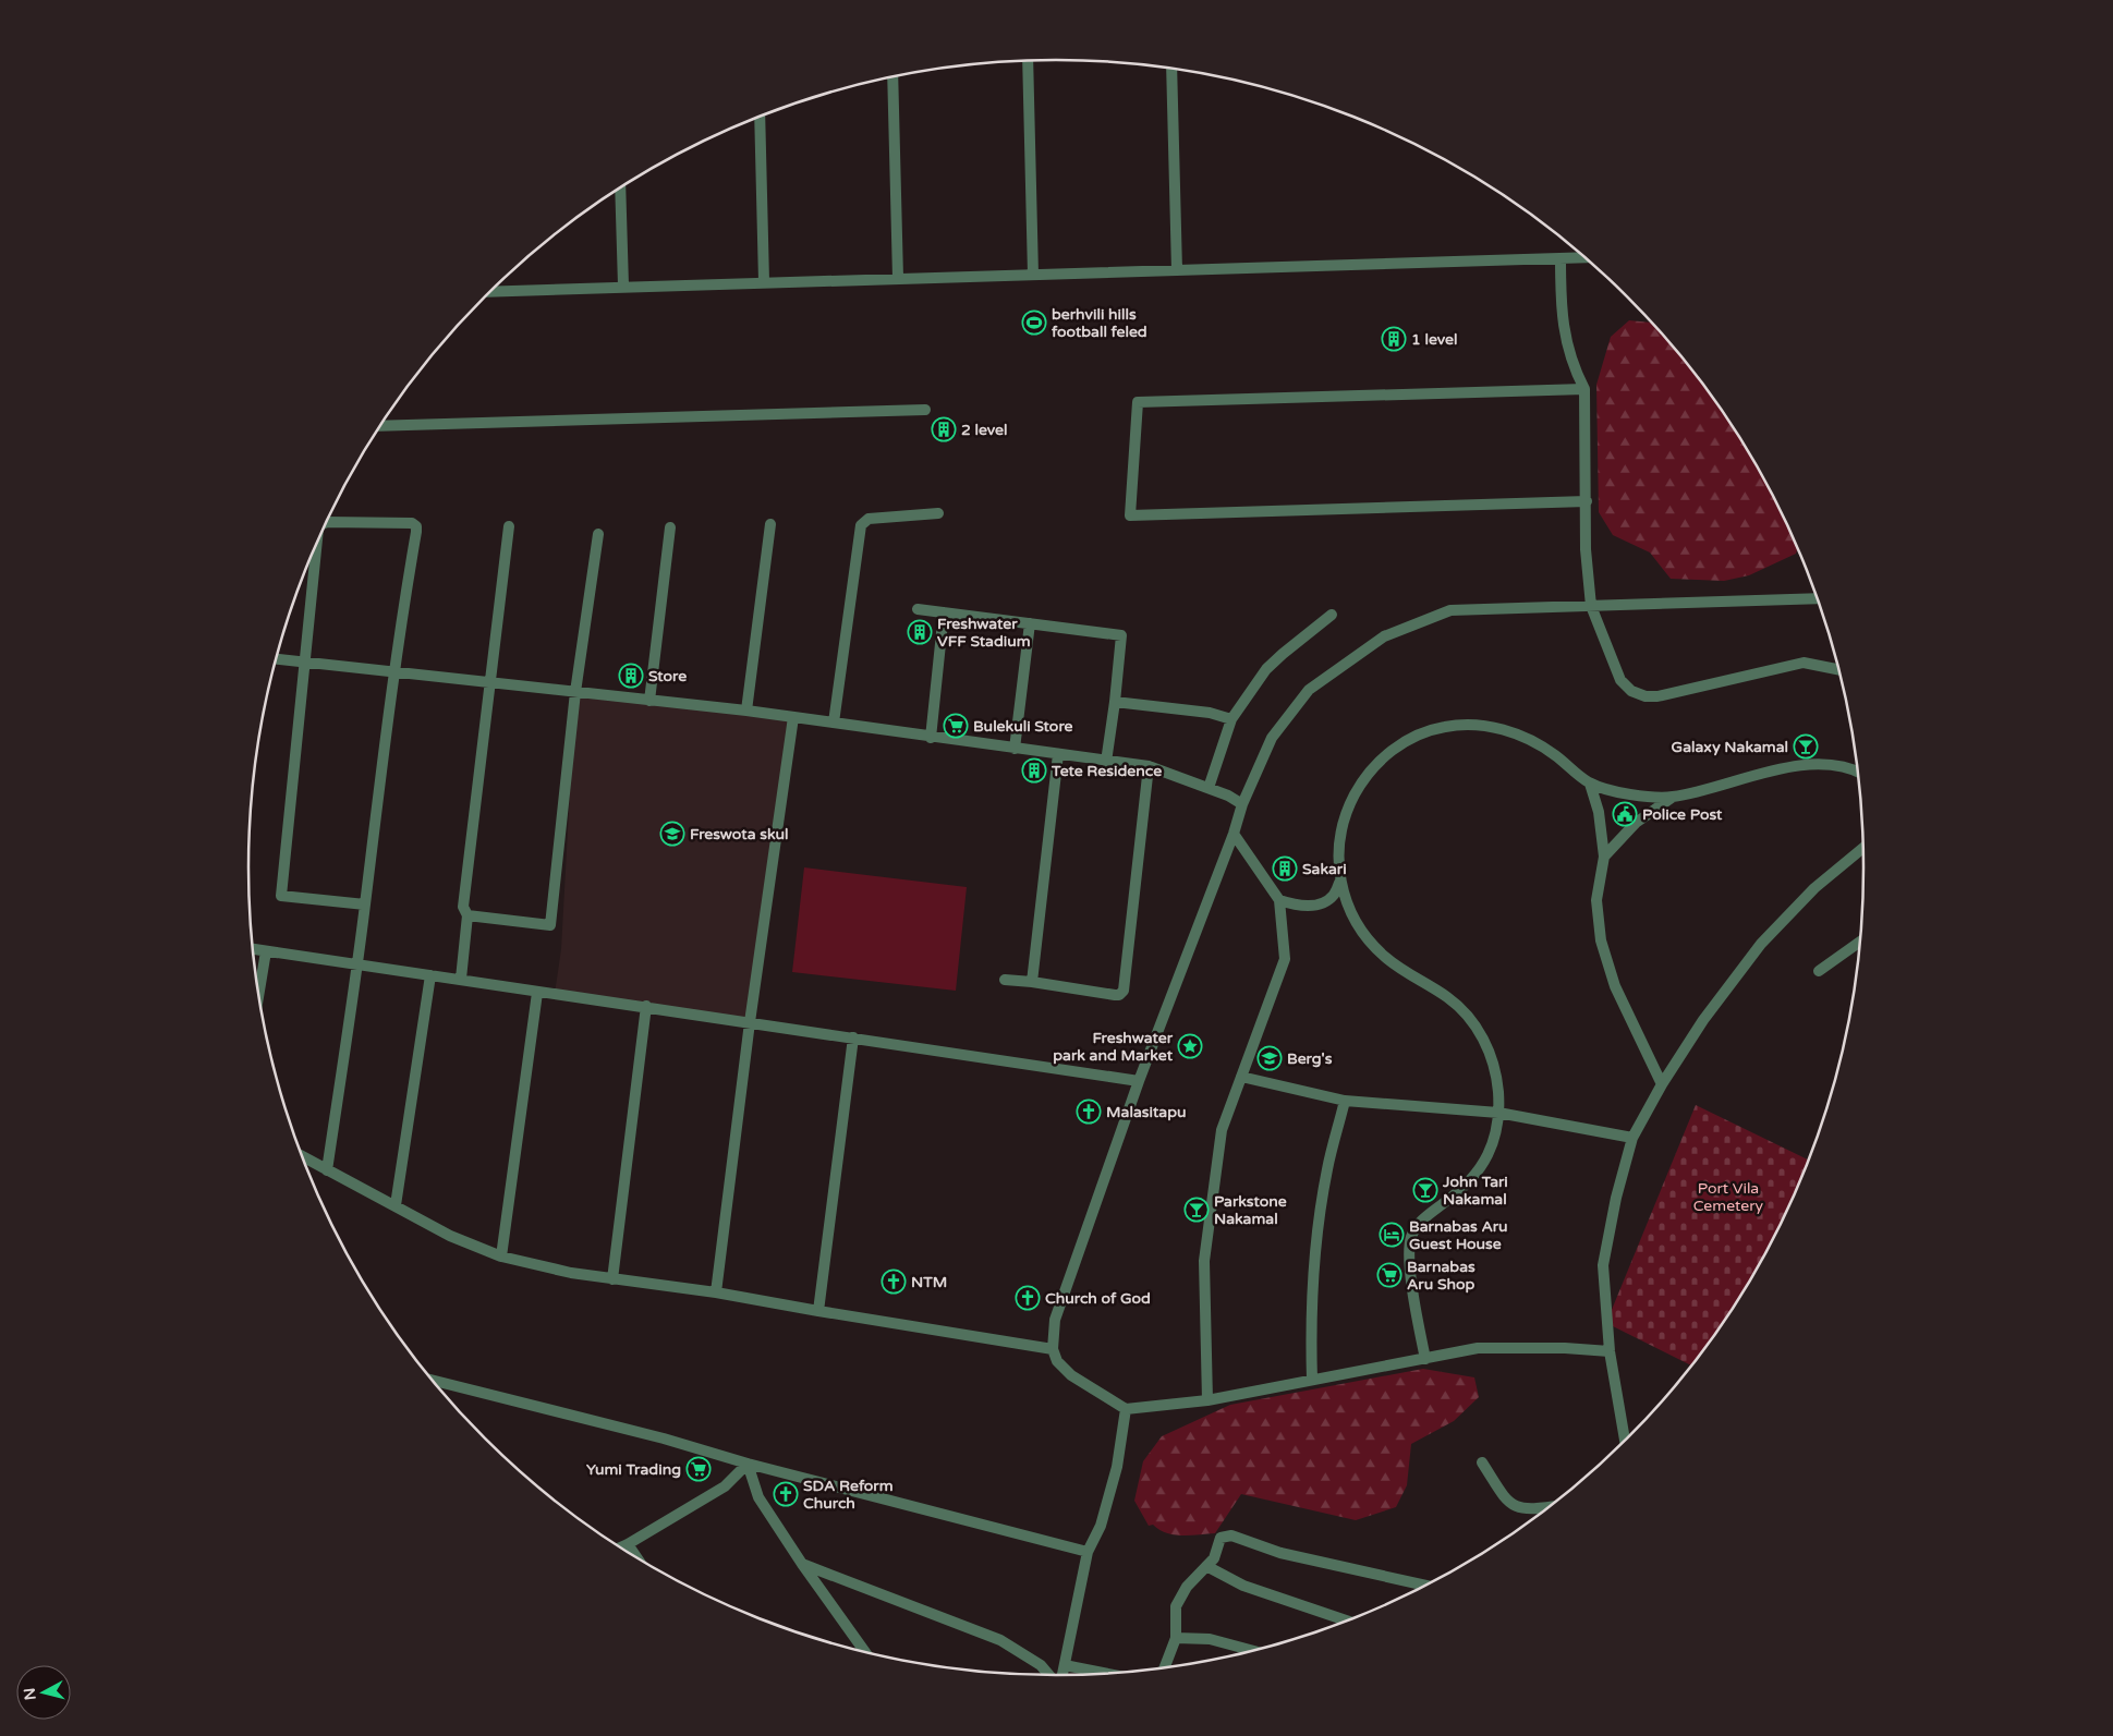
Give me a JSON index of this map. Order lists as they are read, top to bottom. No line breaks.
{"parks":["Port Vila Cemetery"],"places":{"sports":["berhvili hills football feled"],"building":["1 level","2 level","Freshwater VFF Stadium","Store","Tete Residence","Sakari"],"supermarket":["Bulekuli Store","Barnabas Aru Shop","Yumi Trading"],"bar":["Galaxy Nakamal","John Tari Nakamal","Parkstone Nakamal"],"public building":["Police Post"],"school or university":["Freswota skul","Berg's"],"place":["Freshwater park and Market"],"church":["Malasitapu","NTM","Church of God","SDA Reform Church"],"hotel":["Barnabas Aru Guest House"]},"north":"left"}
